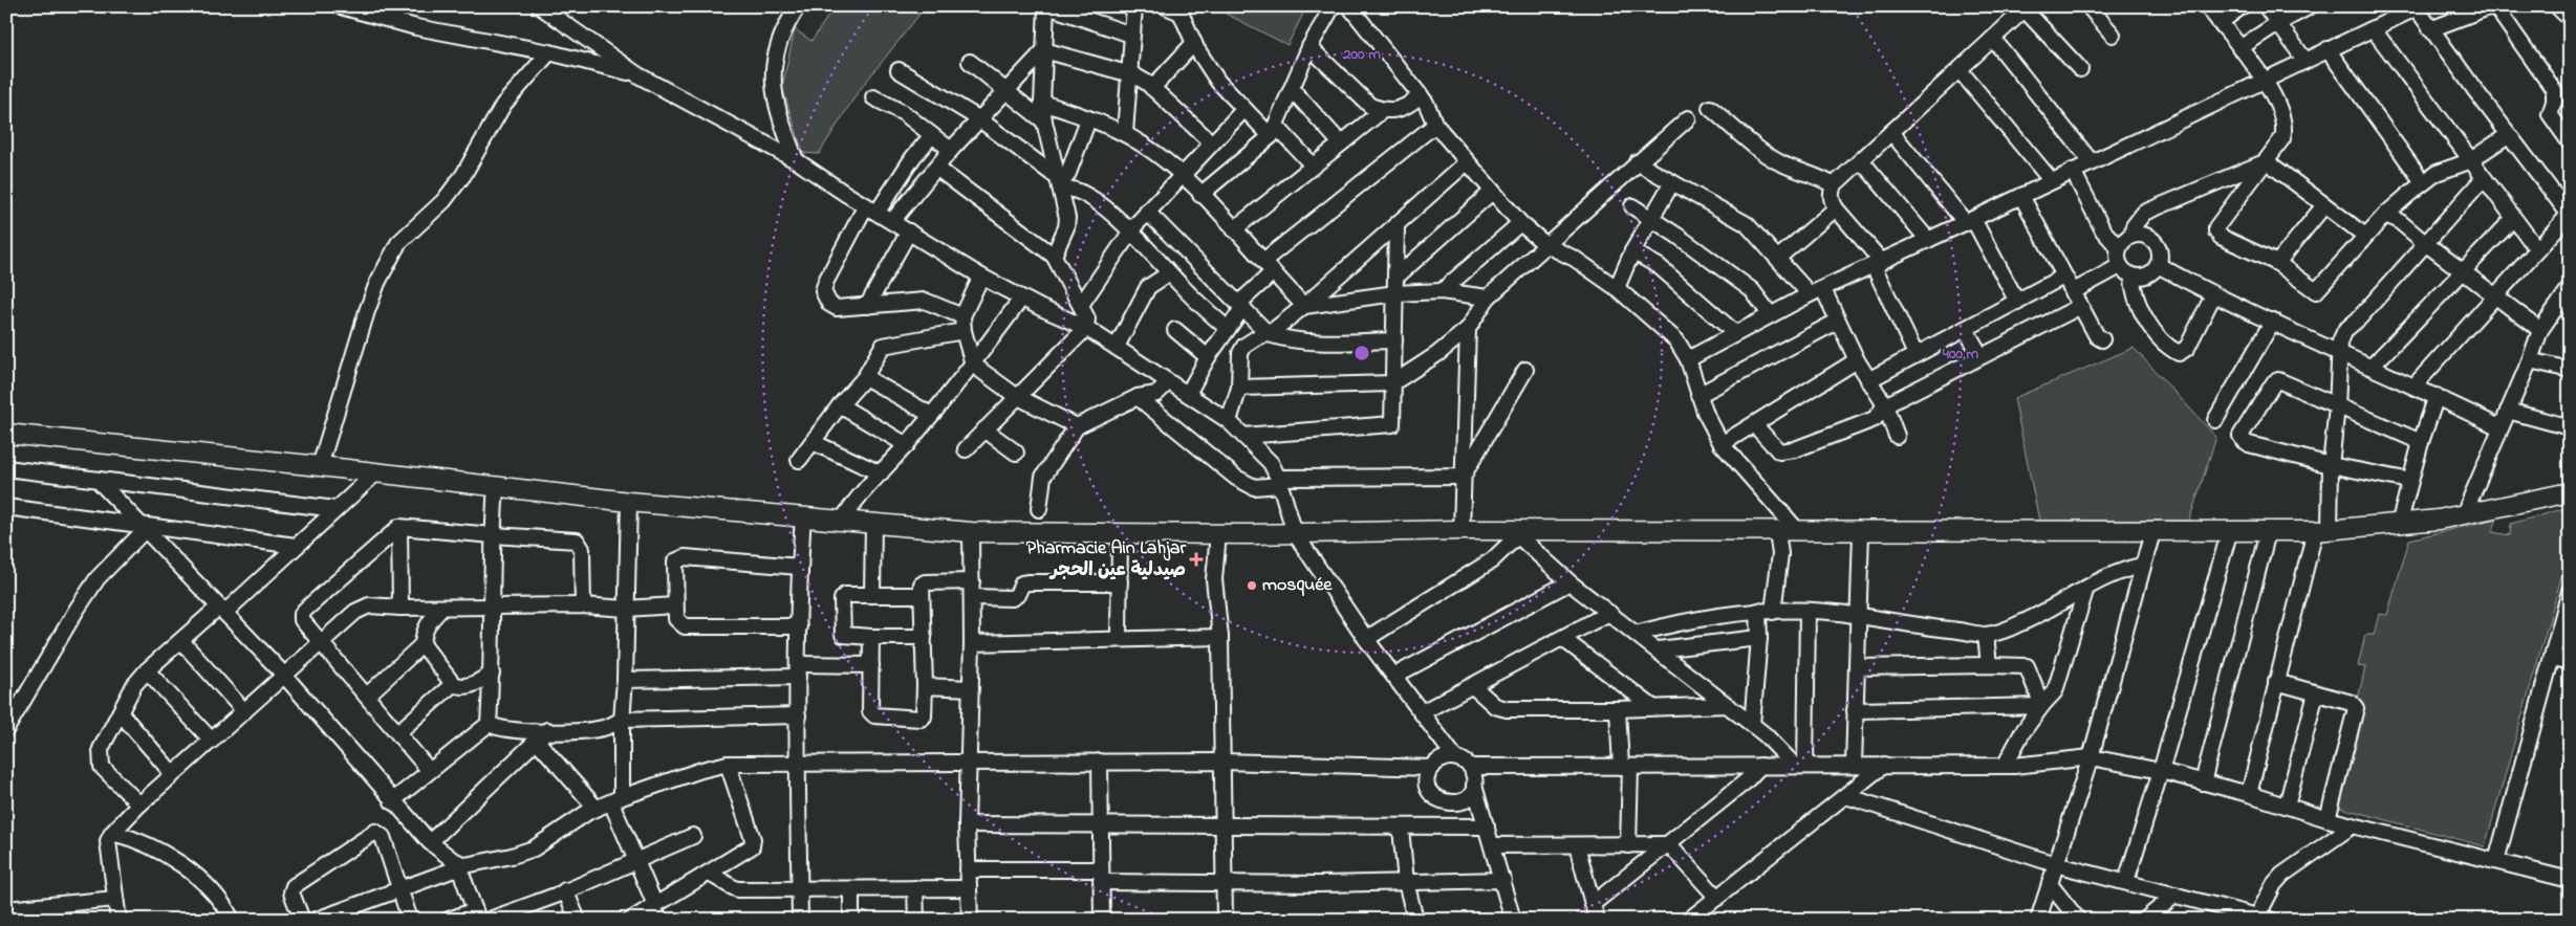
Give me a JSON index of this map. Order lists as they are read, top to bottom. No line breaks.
{"places":{"health":["Pharmacie Ain Lahjar صيدلية عين الحجر"],"other":["mosquée"]},"rings":["200 m","400 m"]}
